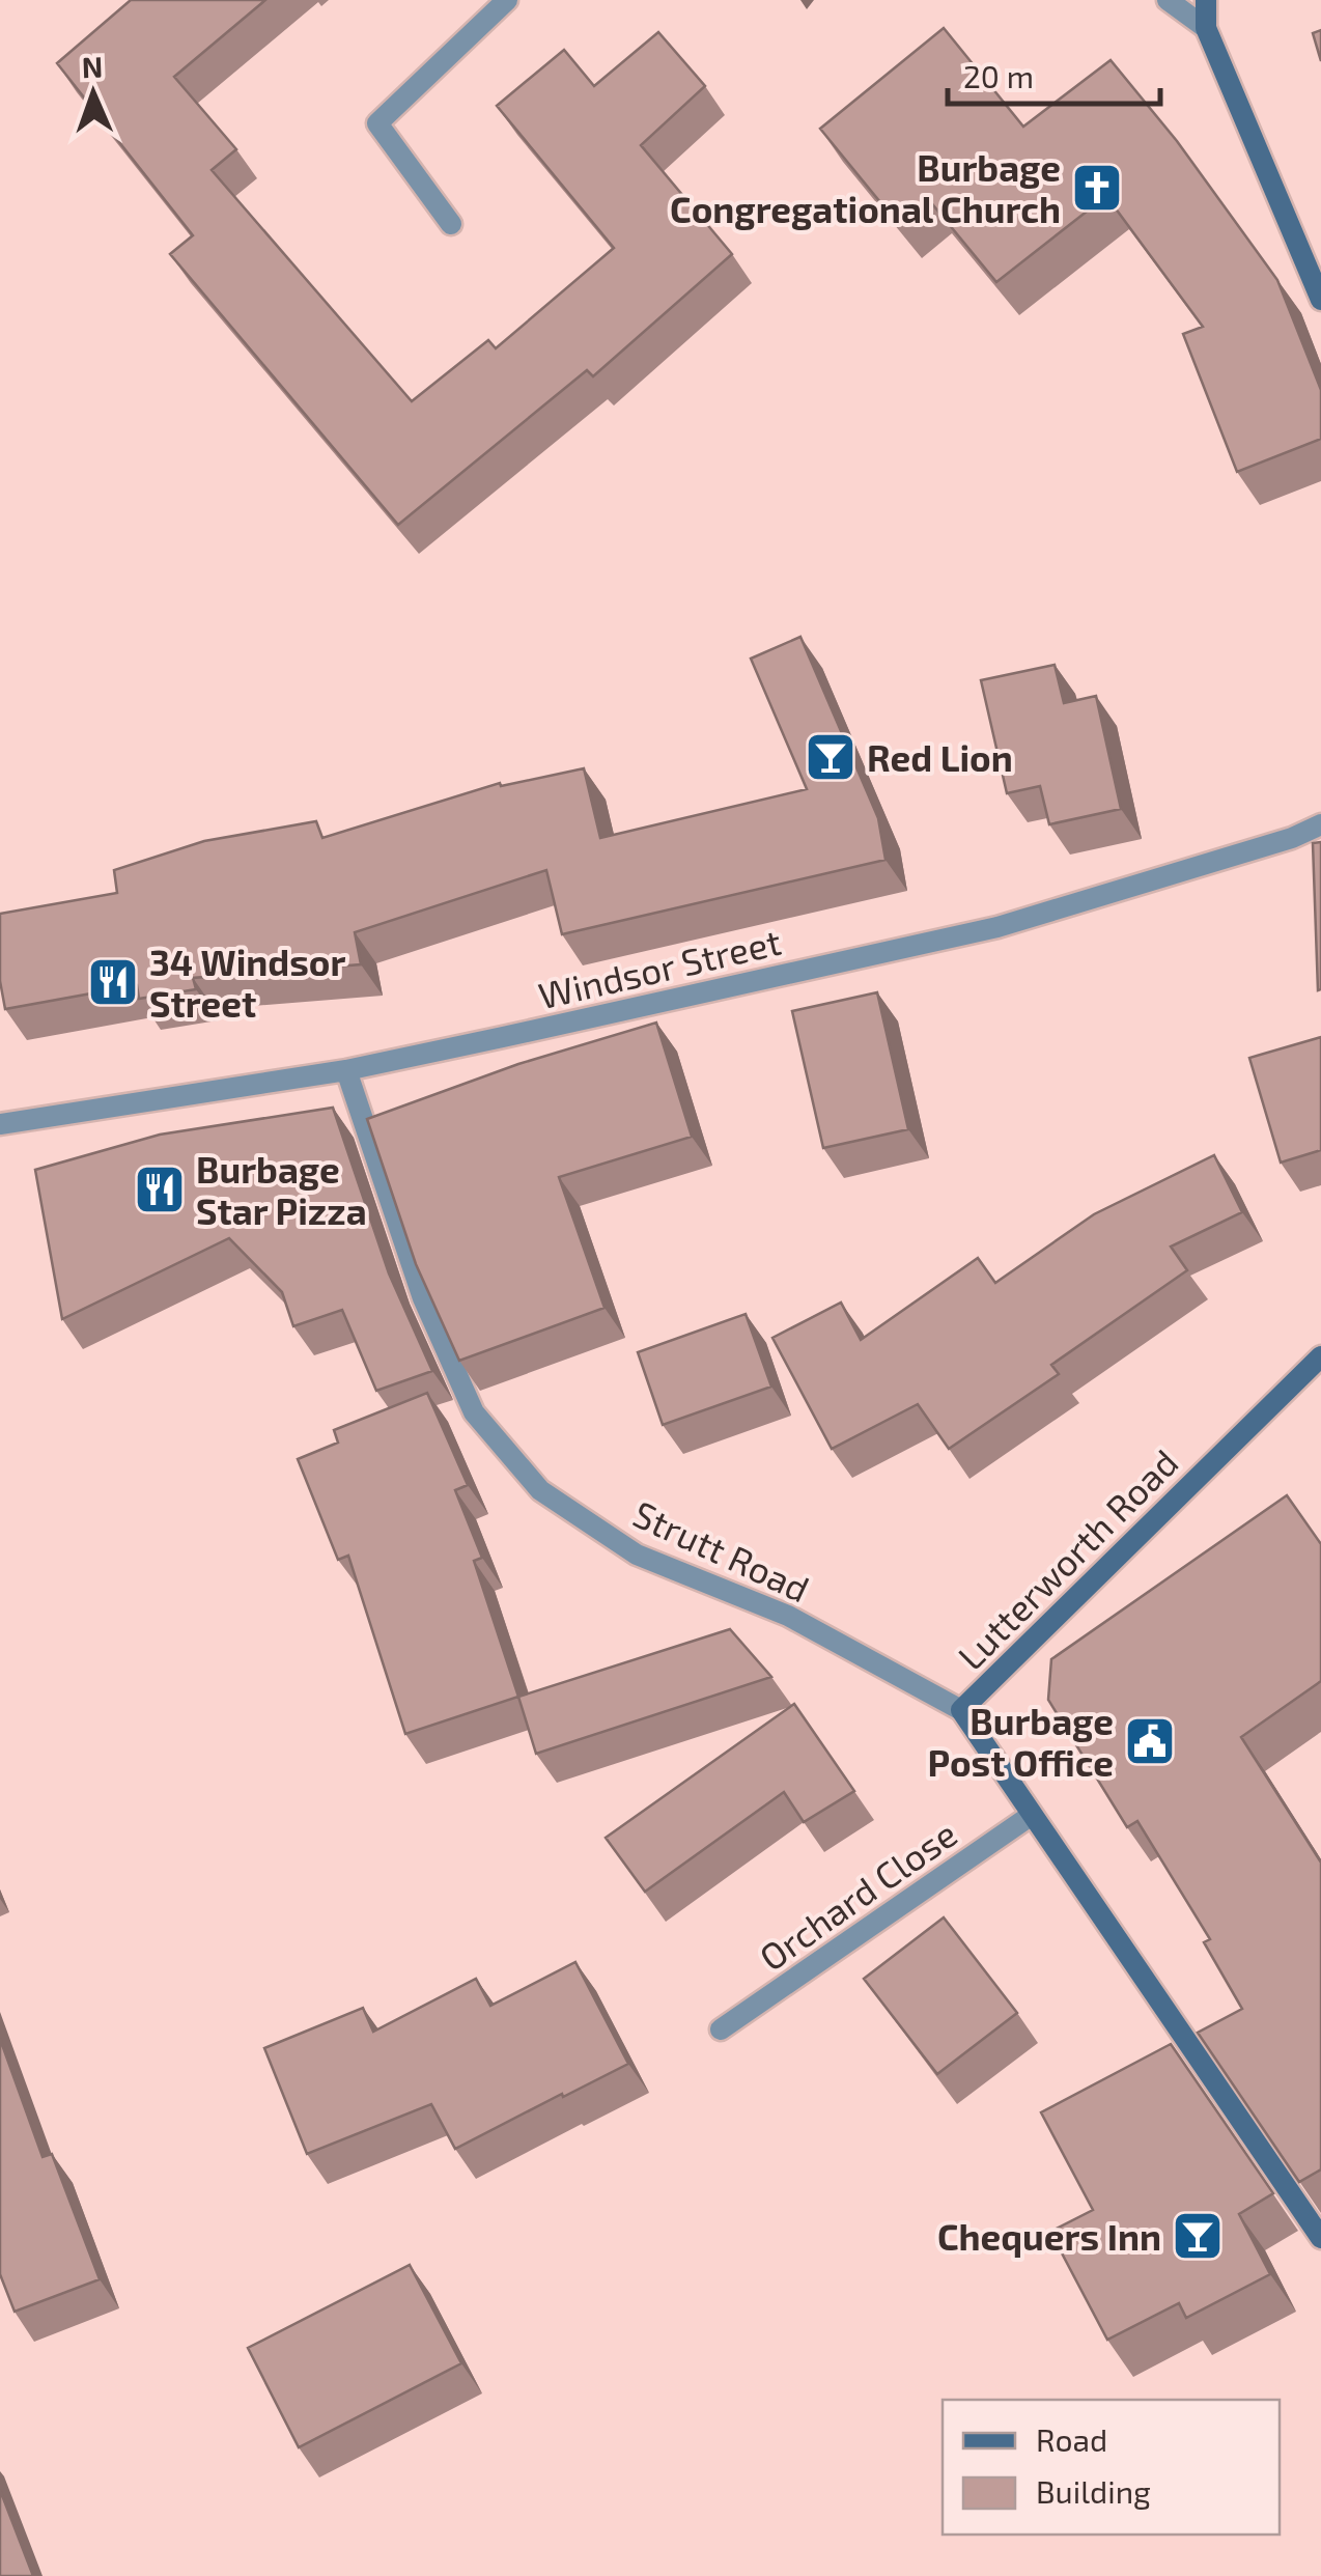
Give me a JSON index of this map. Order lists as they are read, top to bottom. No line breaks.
{"streets":{"main road":["Lutterworth Road"],"street":["Windsor Street","Strutt Road","Orchard Close"]},"crossings":[["Windsor Street","Strutt Road"],["Strutt Road","Lutterworth Road"],["Lutterworth Road","Orchard Close"]],"places":{"church":["Burbage Congregational Church"],"bar":["Red Lion","Chequers Inn"],"restaurant":["34 Windsor Street","Burbage Star Pizza"],"public building":["Burbage Post Office"]},"legend":["Road","Building"],"scale_bar":"20 m","north":"top"}
